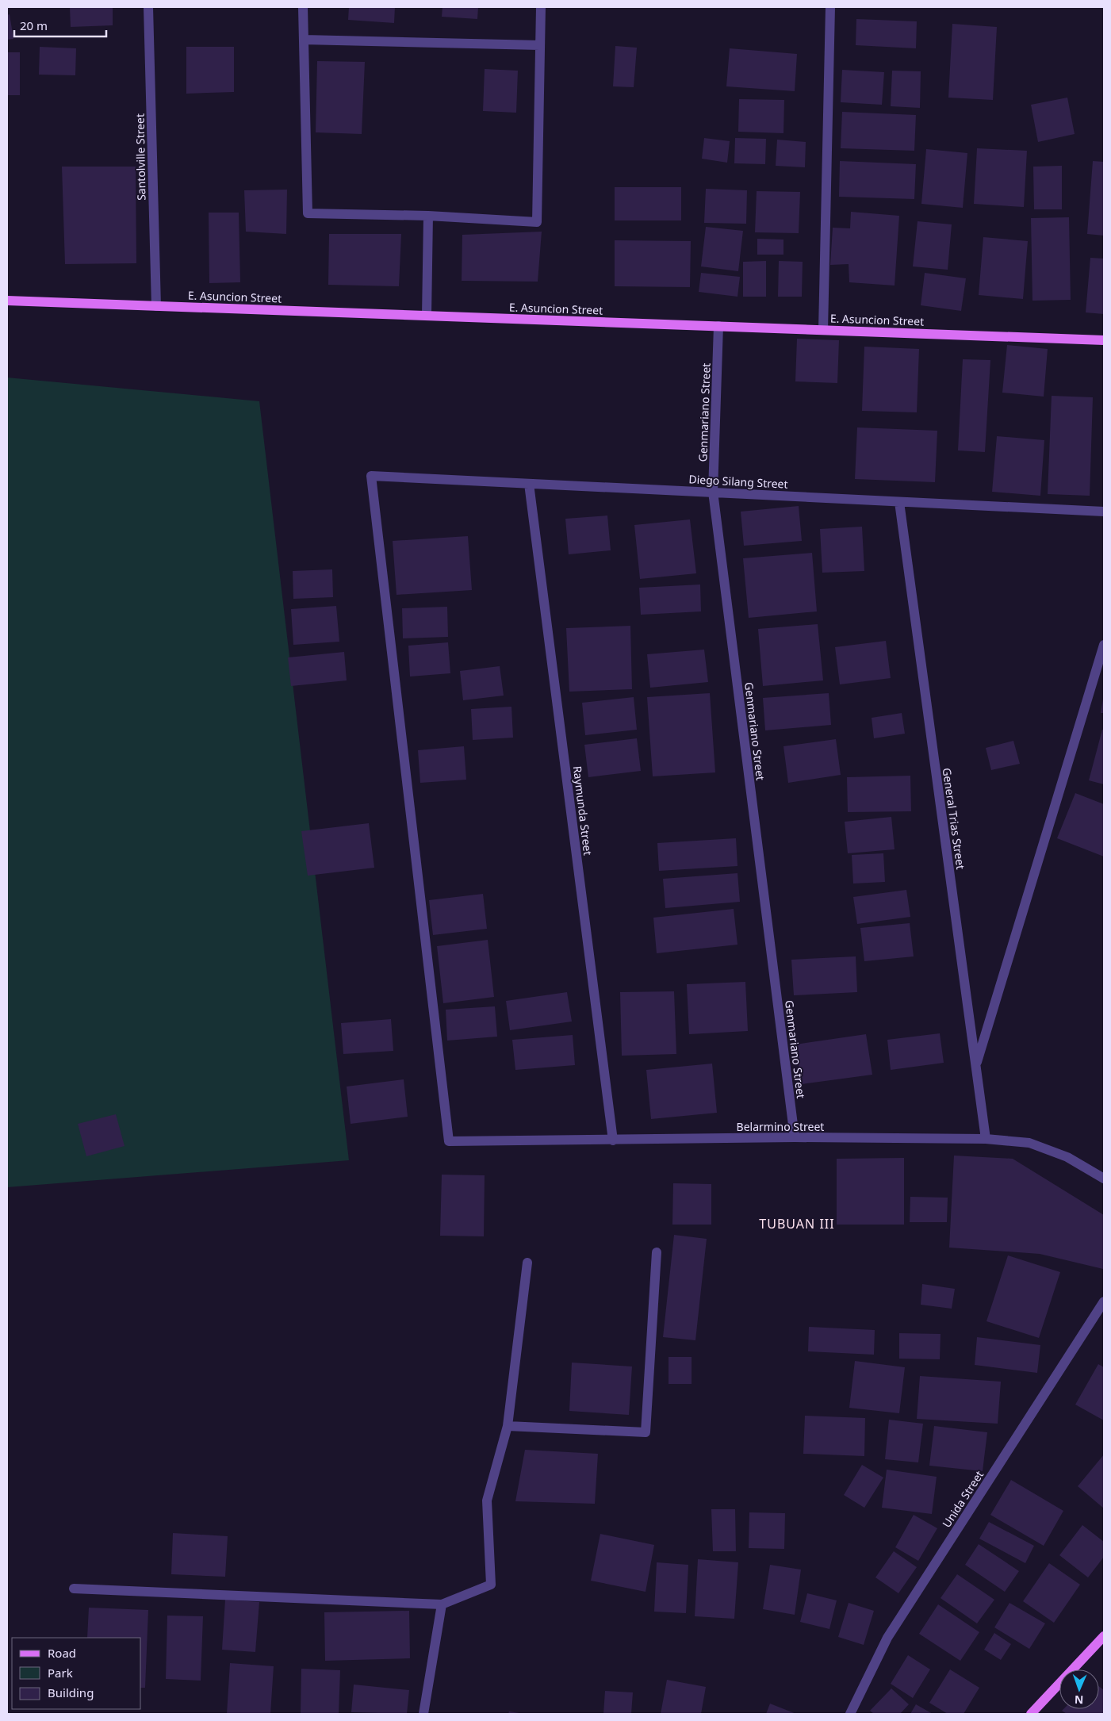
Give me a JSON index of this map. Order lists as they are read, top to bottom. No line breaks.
{"streets":{"main road":["E. Asuncion Street"],"street":["Santolville Street","Genmariano Street","Diego Silang Street","Raymunda Street","General Trias Street","Belarmino Street","Unida Street"]},"crossings":[["Santolville Street","E. Asuncion Street"],["E. Asuncion Street","Genmariano Street"],["Genmariano Street","Diego Silang Street"],["Genmariano Street","Belarmino Street"],["Diego Silang Street","Raymunda Street"],["Diego Silang Street","General Trias Street"],["Diego Silang Street","Belarmino Street"],["Raymunda Street","Belarmino Street"],["General Trias Street","Belarmino Street"]],"districts":["TUBUAN III"],"legend":["Road","Park","Building"],"scale_bar":"20 m","north":"bottom"}
